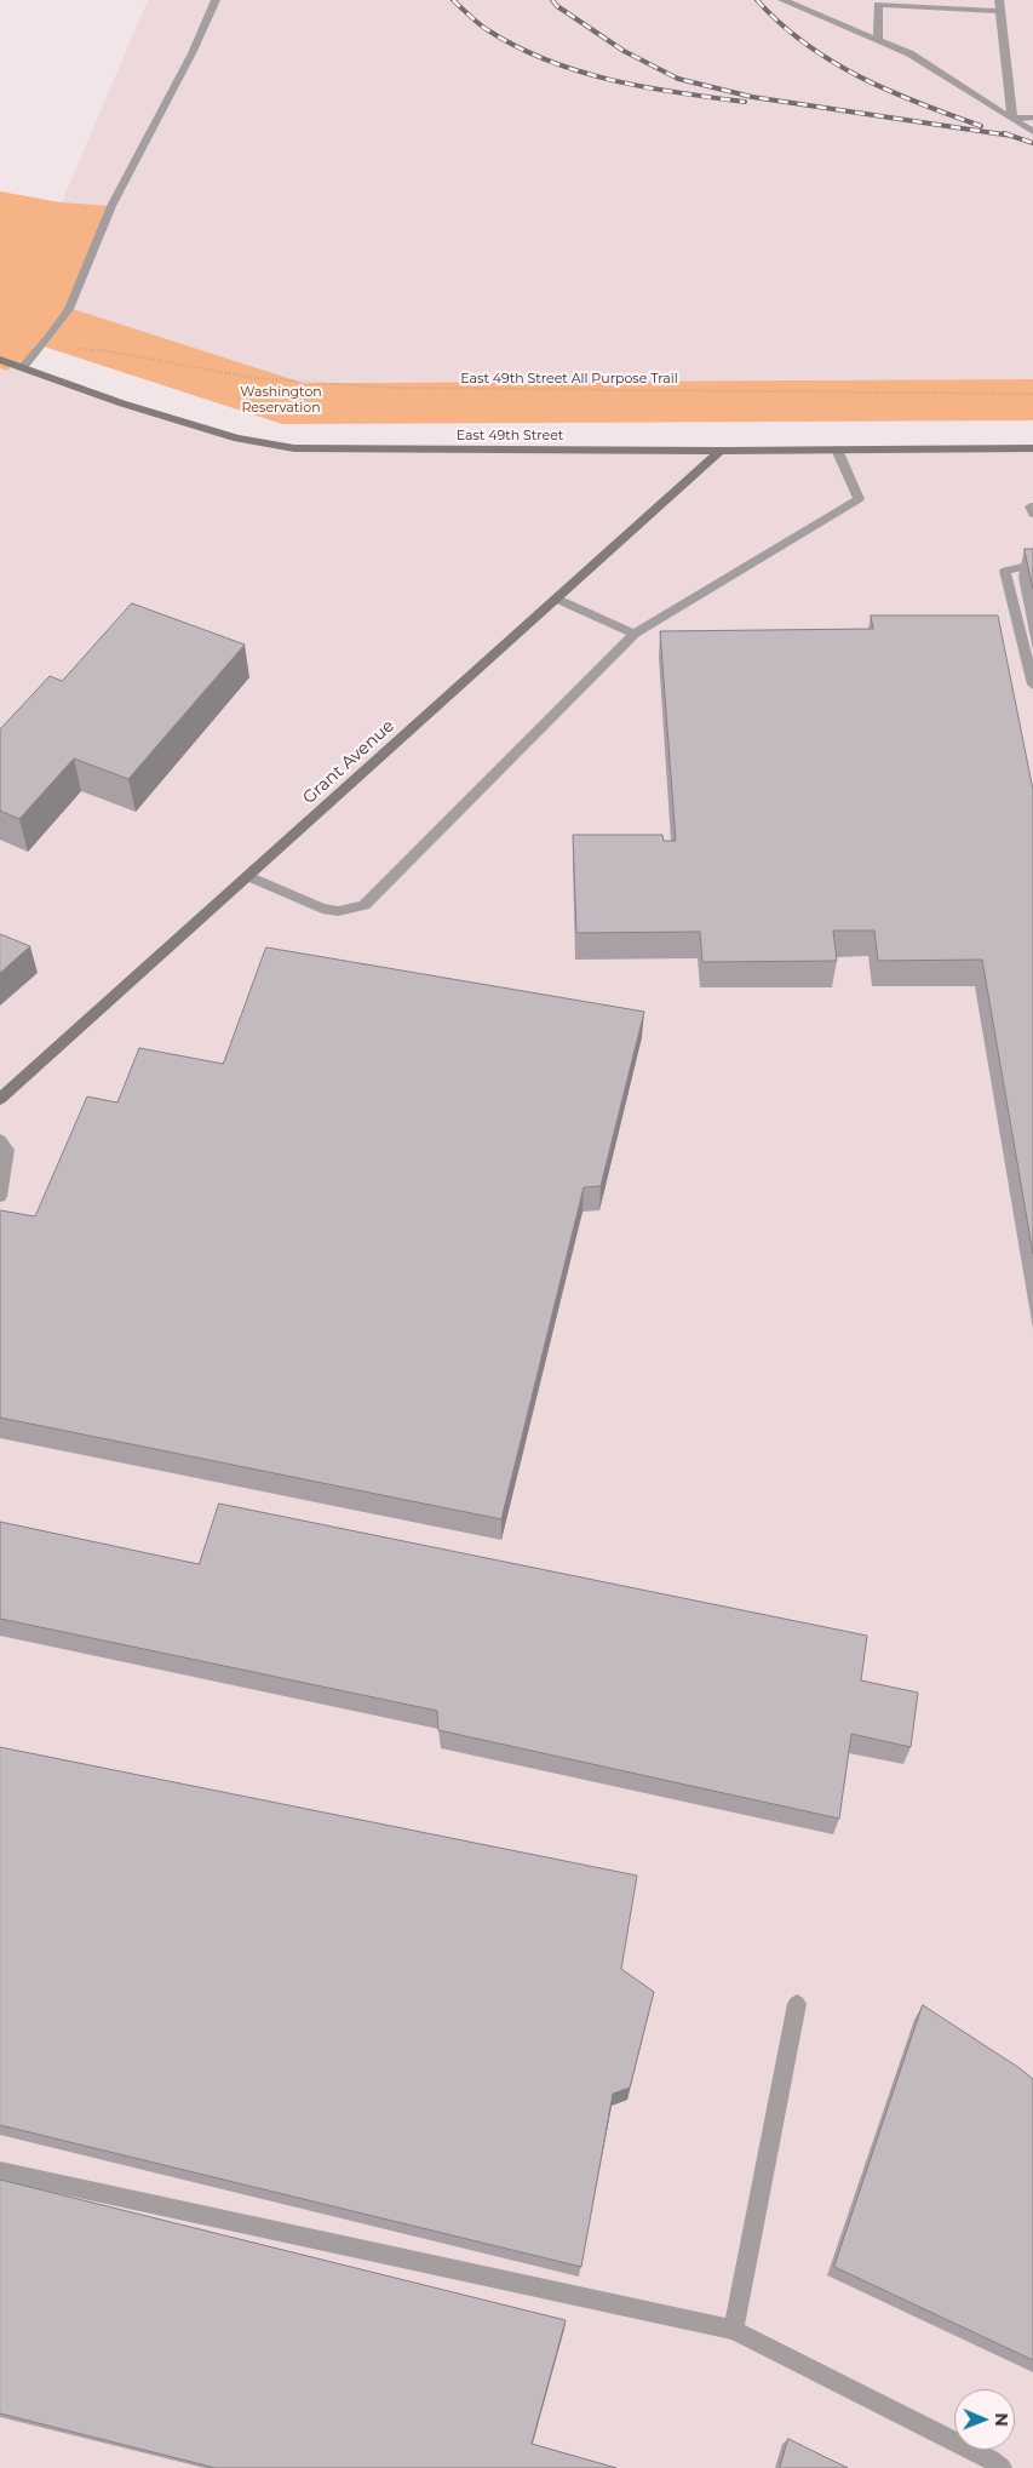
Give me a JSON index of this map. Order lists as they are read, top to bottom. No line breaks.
{"streets":{"street":["East 49th Street","Grant Avenue"],"path":["East 49th Street All Purpose Trail"]},"crossings":[["East 49th Street","Grant Avenue"]],"parks":["Washington Reservation"],"north":"right"}
